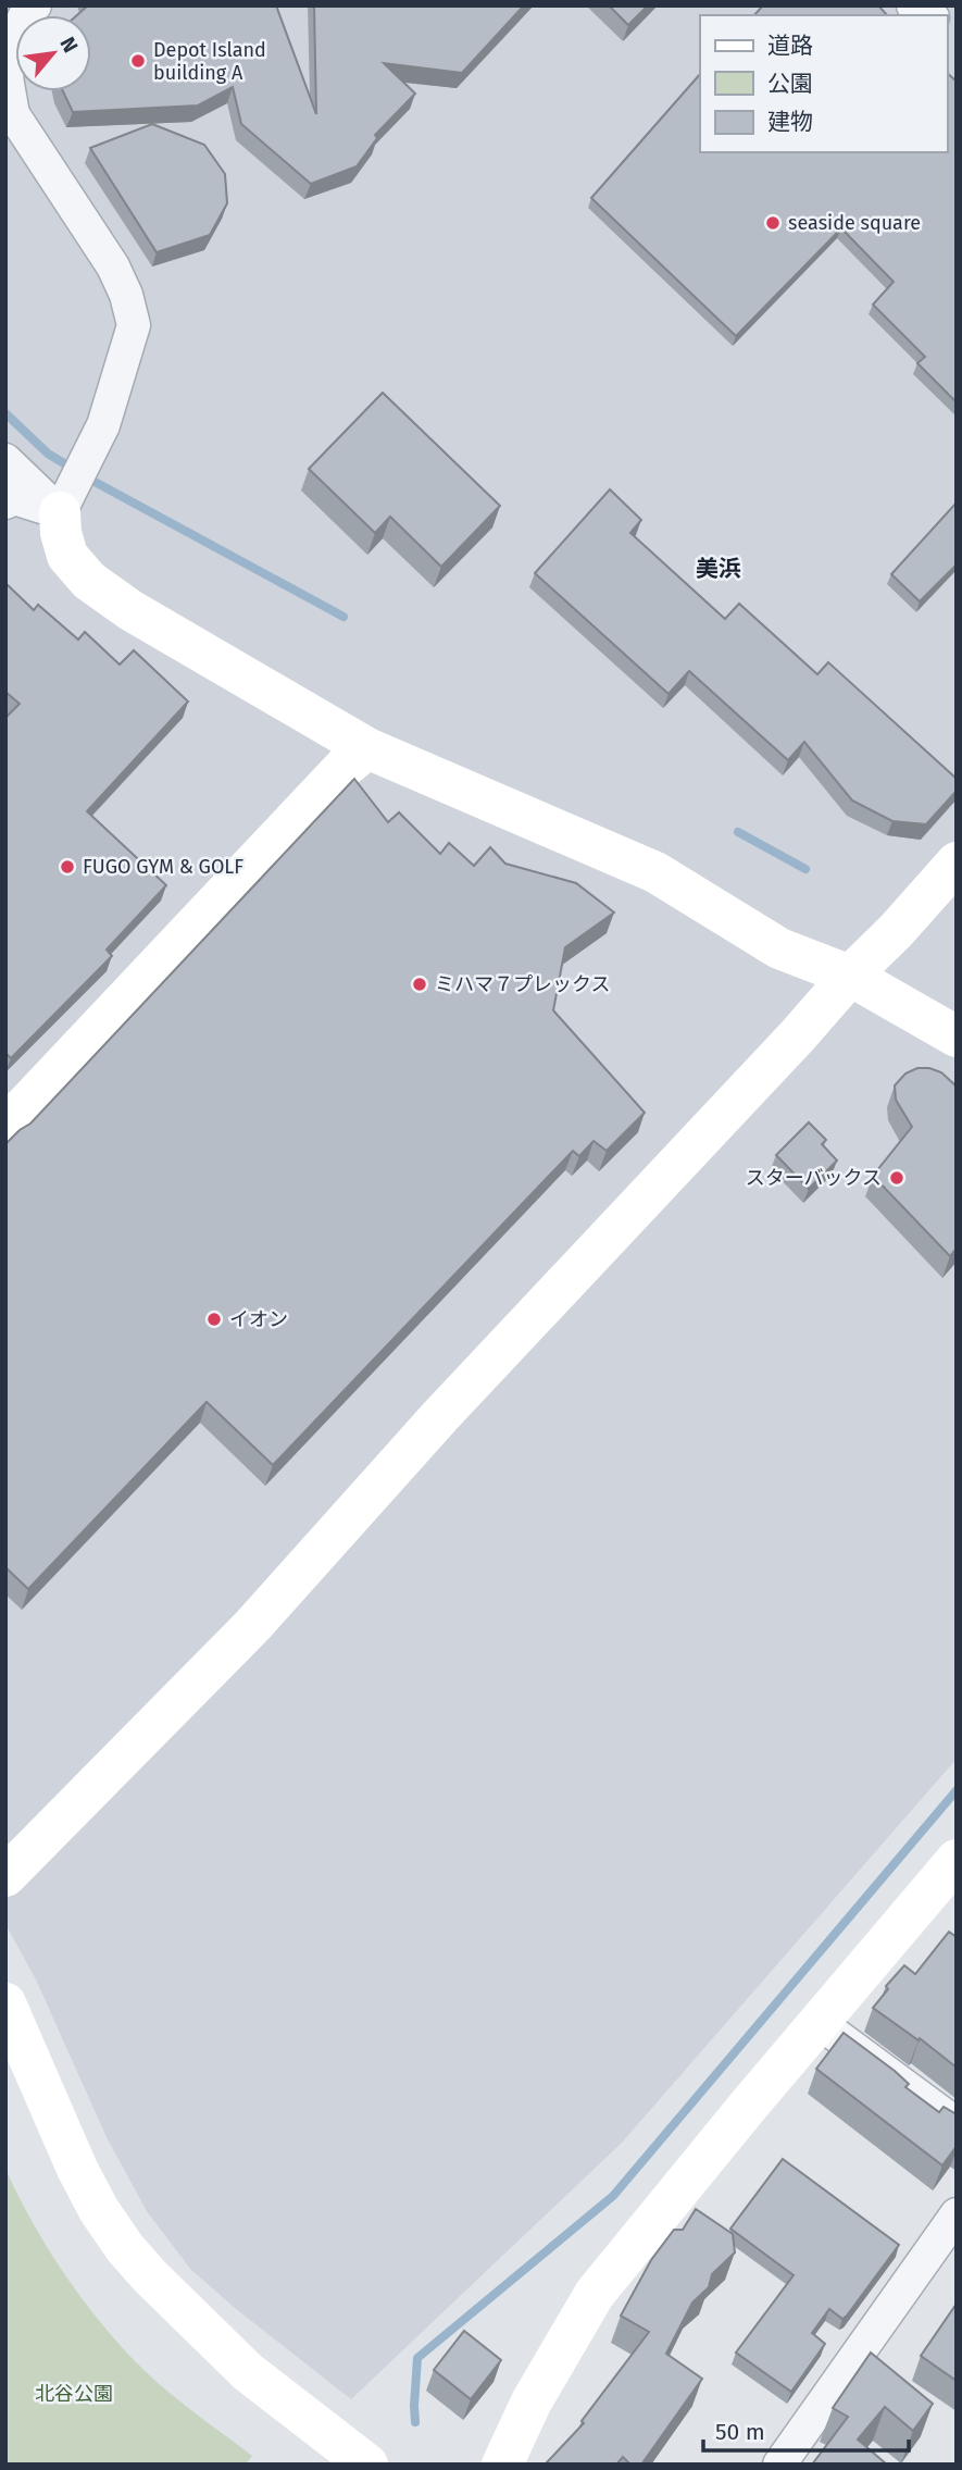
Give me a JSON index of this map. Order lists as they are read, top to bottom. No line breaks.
{"districts":["美浜"],"parks":["北谷公園"],"places":["Depot Island building A","seaside square","FUGO GYM & GOLF","ミハマ７プレックス","スターバックス","イオン"],"legend":["道路","公園","建物"],"scale_bar":"50 m","north":"top right"}
